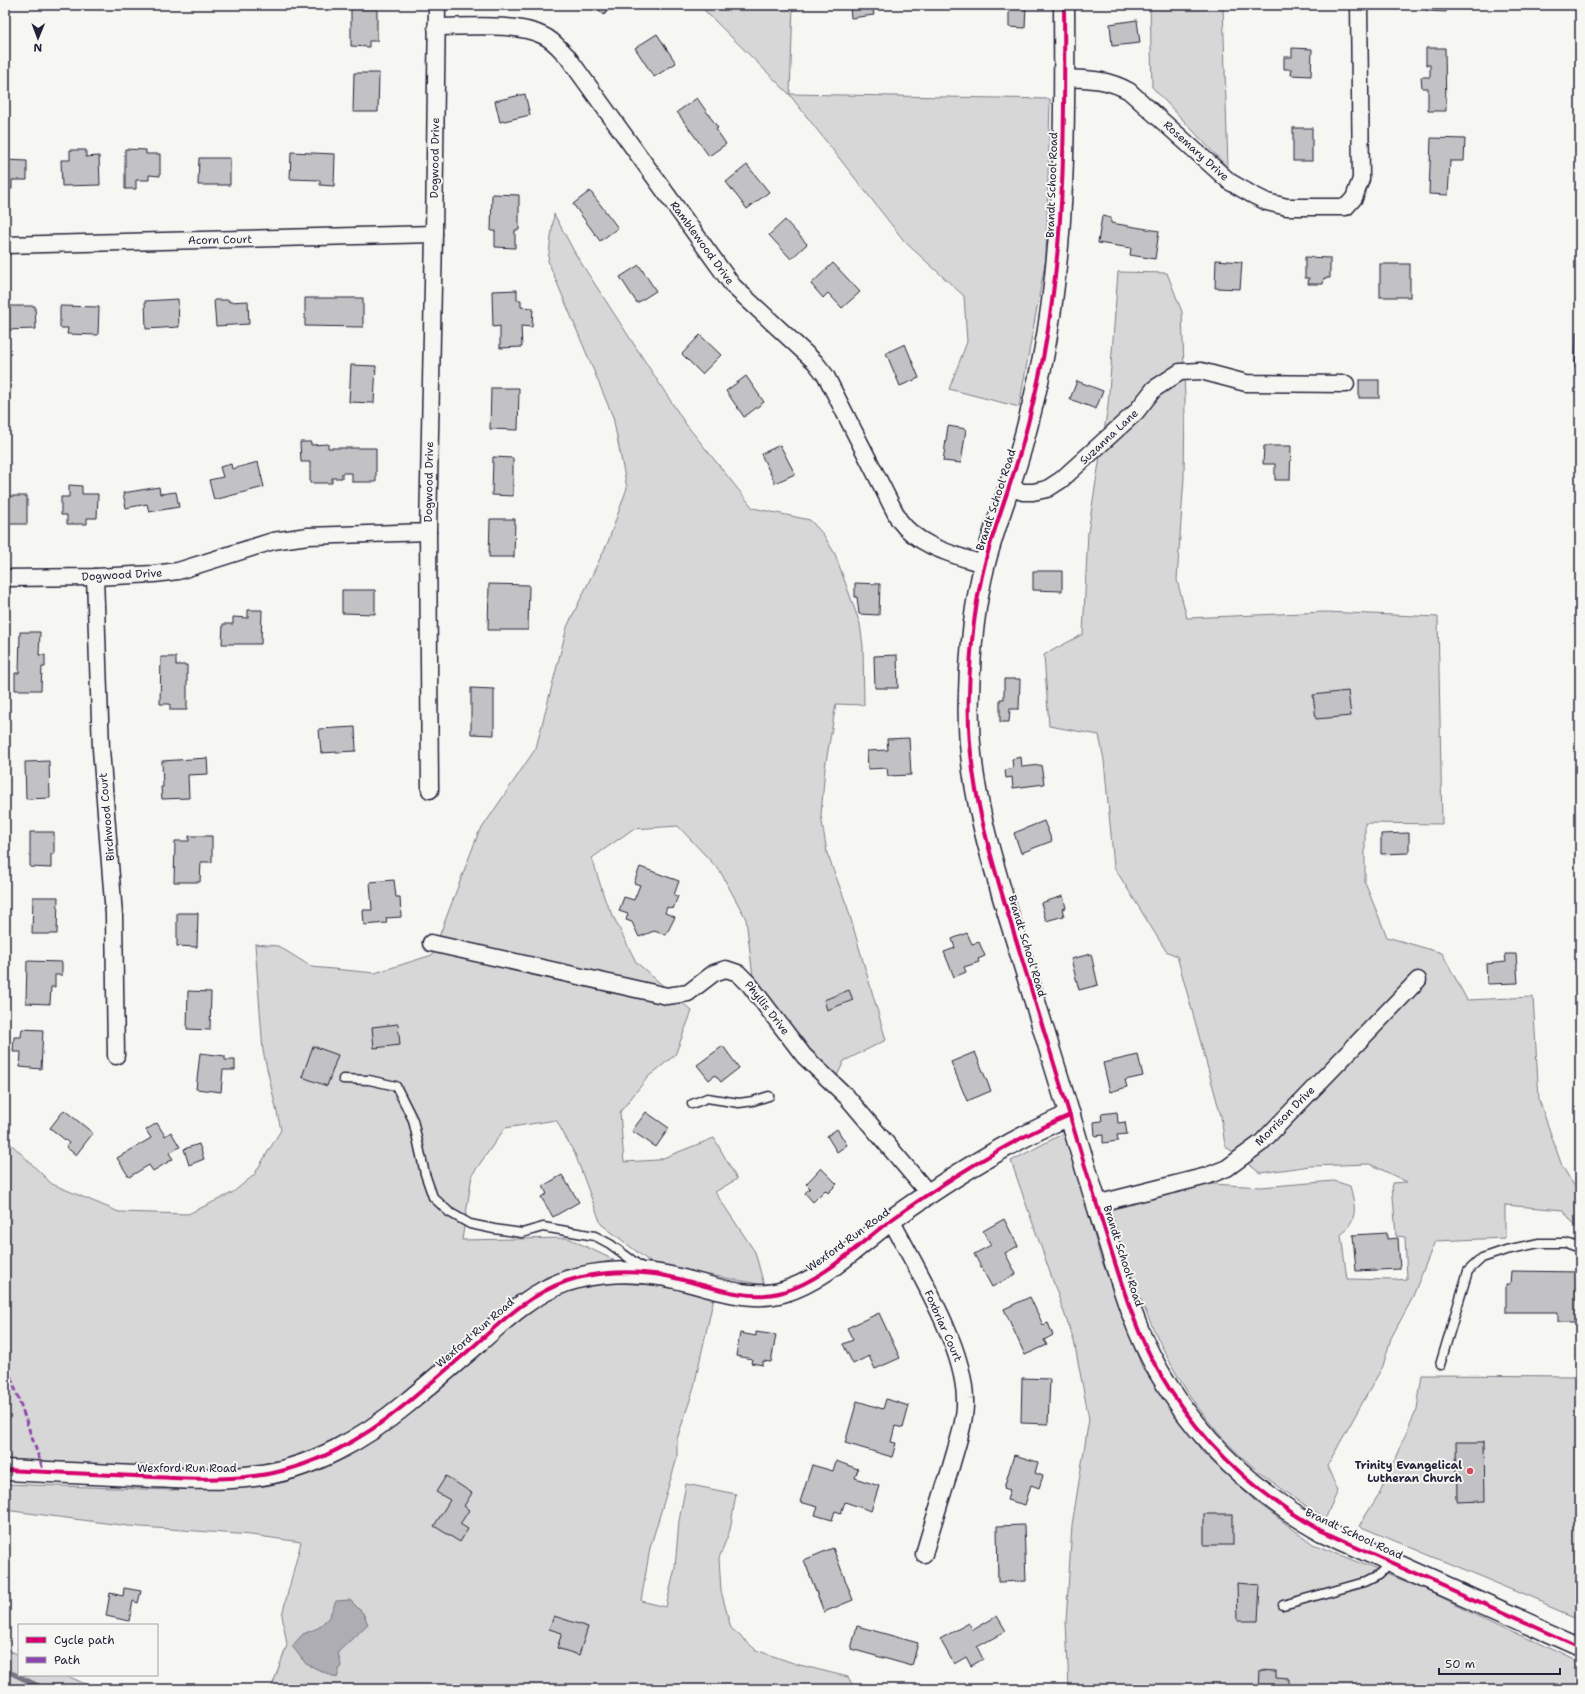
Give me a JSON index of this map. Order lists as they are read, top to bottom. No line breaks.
{"streets":{"street":["Rosemary Drive","Dogwood Drive","Brandt School Road","Acorn Court","Ramblewood Drive","Suzanna Lane","Birchwood Court","Phyllis Drive","Morrison Drive","Wexford Run Road","Foxbriar Court"]},"crossings":[["Rosemary Drive","Brandt School Road"],["Dogwood Drive","Acorn Court"],["Dogwood Drive","Ramblewood Drive"],["Dogwood Drive","Birchwood Court"],["Brandt School Road","Ramblewood Drive"],["Brandt School Road","Suzanna Lane"],["Brandt School Road","Morrison Drive"],["Brandt School Road","Wexford Run Road"],["Phyllis Drive","Wexford Run Road"],["Wexford Run Road","Foxbriar Court"]],"places":["Trinity Evangelical Lutheran Church"],"legend":["Cycle path","Path"],"scale_bar":"50 m","north":"bottom"}
